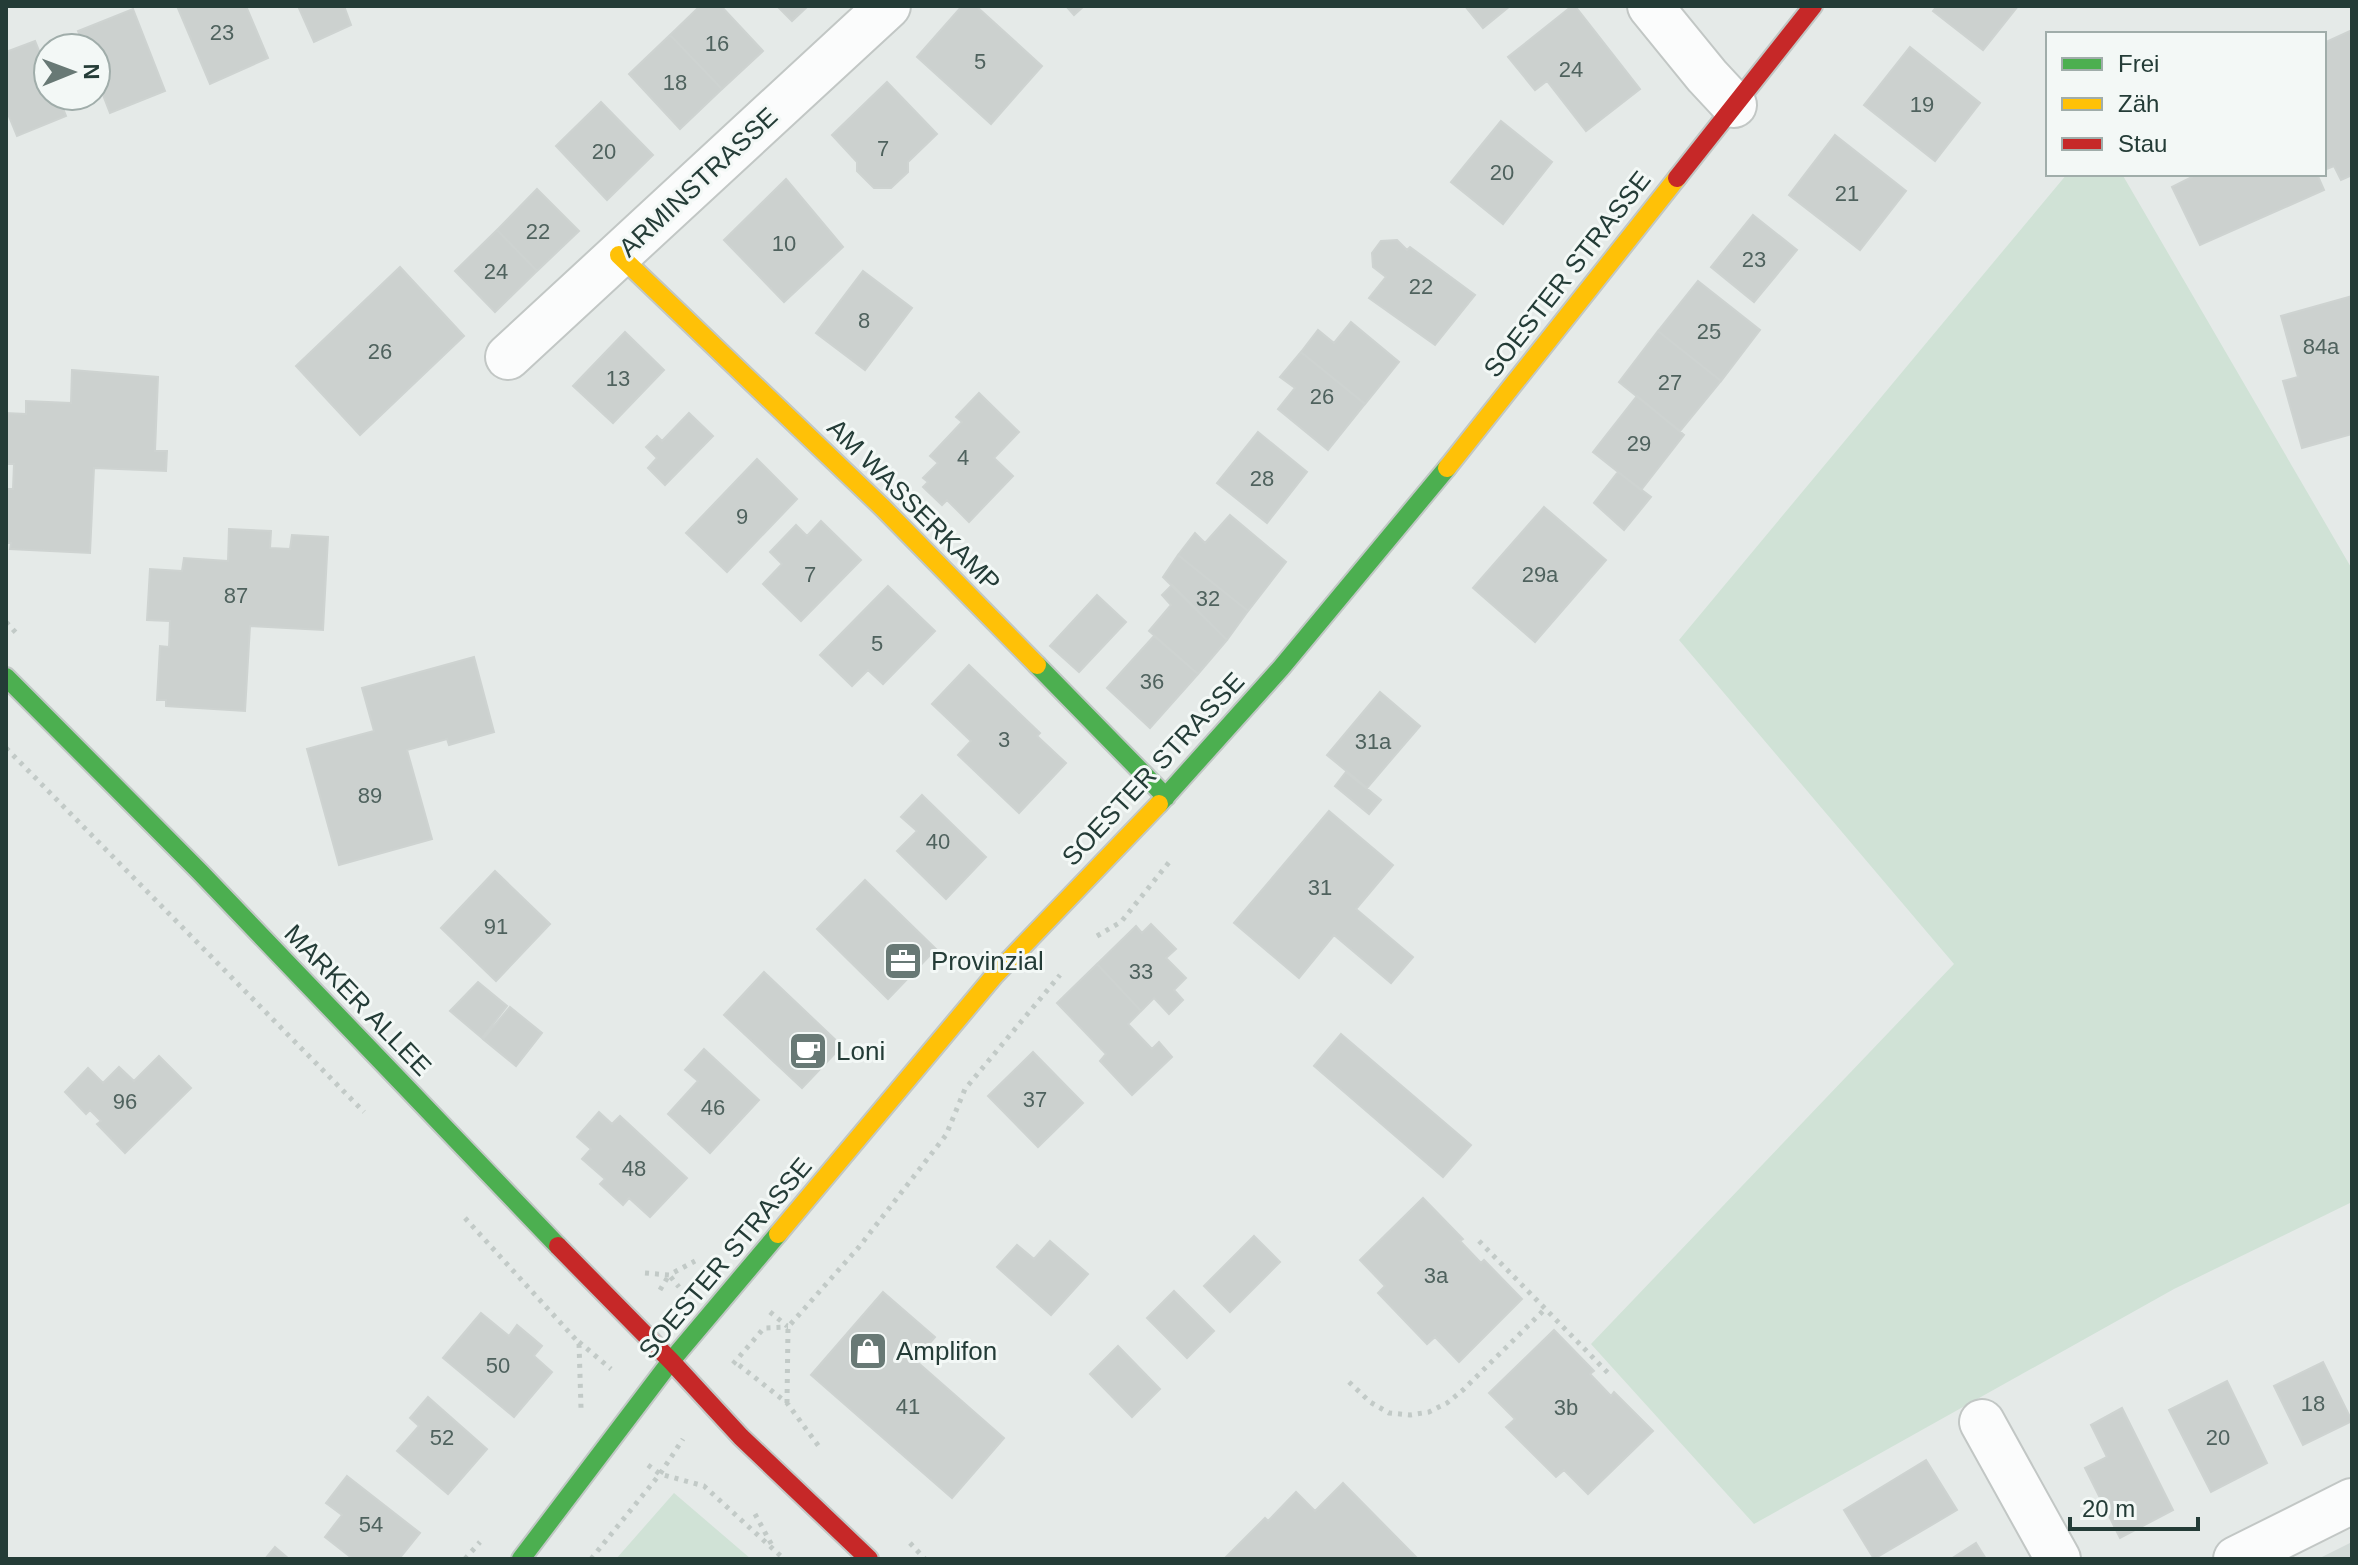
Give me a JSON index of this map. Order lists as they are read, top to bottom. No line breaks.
{"streets":{"main road":["SOESTER STRASSE","AM WASSERKAMP","MARKER ALLEE"],"street":["ARMINSTRASSE"]},"crossings":[["ARMINSTRASSE","AM WASSERKAMP"],["SOESTER STRASSE","AM WASSERKAMP"],["SOESTER STRASSE","MARKER ALLEE"]],"places":{"office":["Provinzial"],"cafe":["Loni"],"shop":["Amplifon"]},"house_numbers":["23","16","5","24","18","19","7","20","20","21","22","10","23","24","22","8","25","84a","26","13","27","26","29","4","28","9","7","29a","87","32","5","36","3","31a","89","40","31","91","33","37","96","46","48","3a","50","18","41","3b","52","20","54"],"legend":["Frei","Zäh","Stau"],"scale_bar":"20 m","north":"right"}
